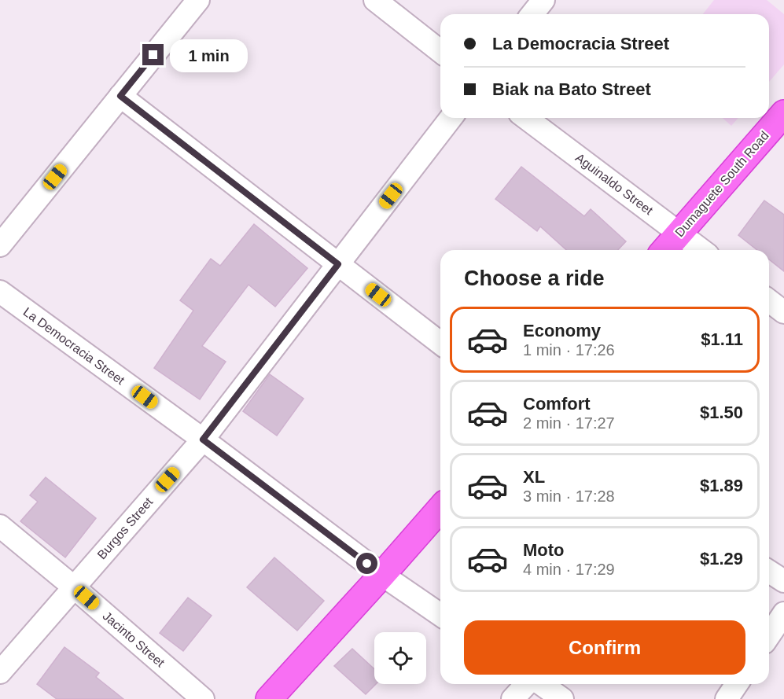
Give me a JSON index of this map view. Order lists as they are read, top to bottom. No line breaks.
{"streets":{"highway":["Dumaguete South Road"],"street":["Aguinaldo Street","La Democracia Street","Burgos Street","Jacinto Street"]},"crossings":[["Aguinaldo Street","Dumaguete South Road"],["La Democracia Street","Burgos Street"],["Burgos Street","Jacinto Street"]],"page":{"banner":["La Democracia Street","Biak na Bato Street"],"bubble":"1 min","heading":"Choose a ride","list":[{"name":"Economy","note":"1 min · 17:26","value":"$1.11"},{"name":"Comfort","note":"2 min · 17:27","value":"$1.50"},{"name":"XL","note":"3 min · 17:28","value":"$1.89"},{"name":"Moto","note":"4 min · 17:29","value":"$1.29"}],"buttons":"Confirm"}}
